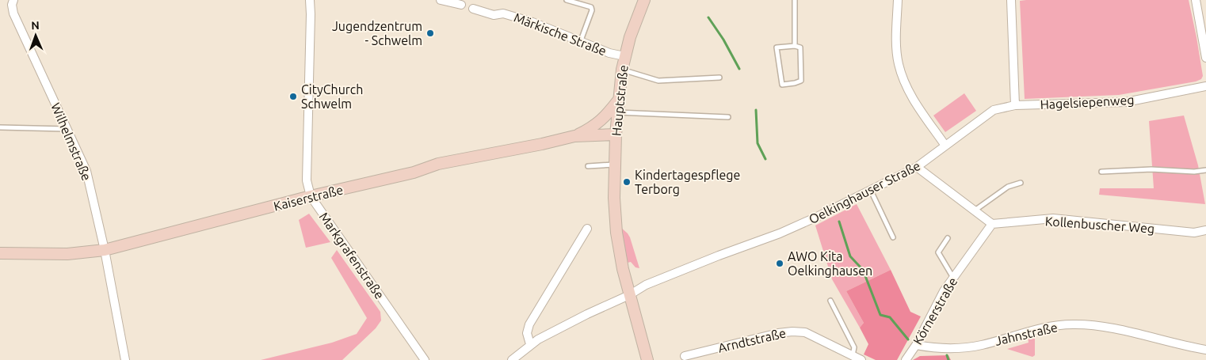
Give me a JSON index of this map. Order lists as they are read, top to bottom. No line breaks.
{"streets":{"main road":["Hauptstraße","Kaiserstraße"],"street":["Märkische Straße","Hagelsiepenweg","Wilhelmstraße","Oelkinghauser Straße","Kollenbuscher Weg","Markgrafenstraße","Körnerstraße","Jahnstraße","Arndtstraße"]},"crossings":[["Märkische Straße","Hauptstraße"],["Hauptstraße","Oelkinghauser Straße"],["Hauptstraße","Kaiserstraße"],["Hagelsiepenweg","Oelkinghauser Straße"],["Wilhelmstraße","Kaiserstraße"],["Kaiserstraße","Markgrafenstraße"],["Kollenbuscher Weg","Körnerstraße"],["Körnerstraße","Jahnstraße"]],"places":["Jugendzentrum - Schwelm","CityChurch Schwelm","Kindertagespflege Terborg","AWO Kita Oelkinghausen"],"north":"top"}
